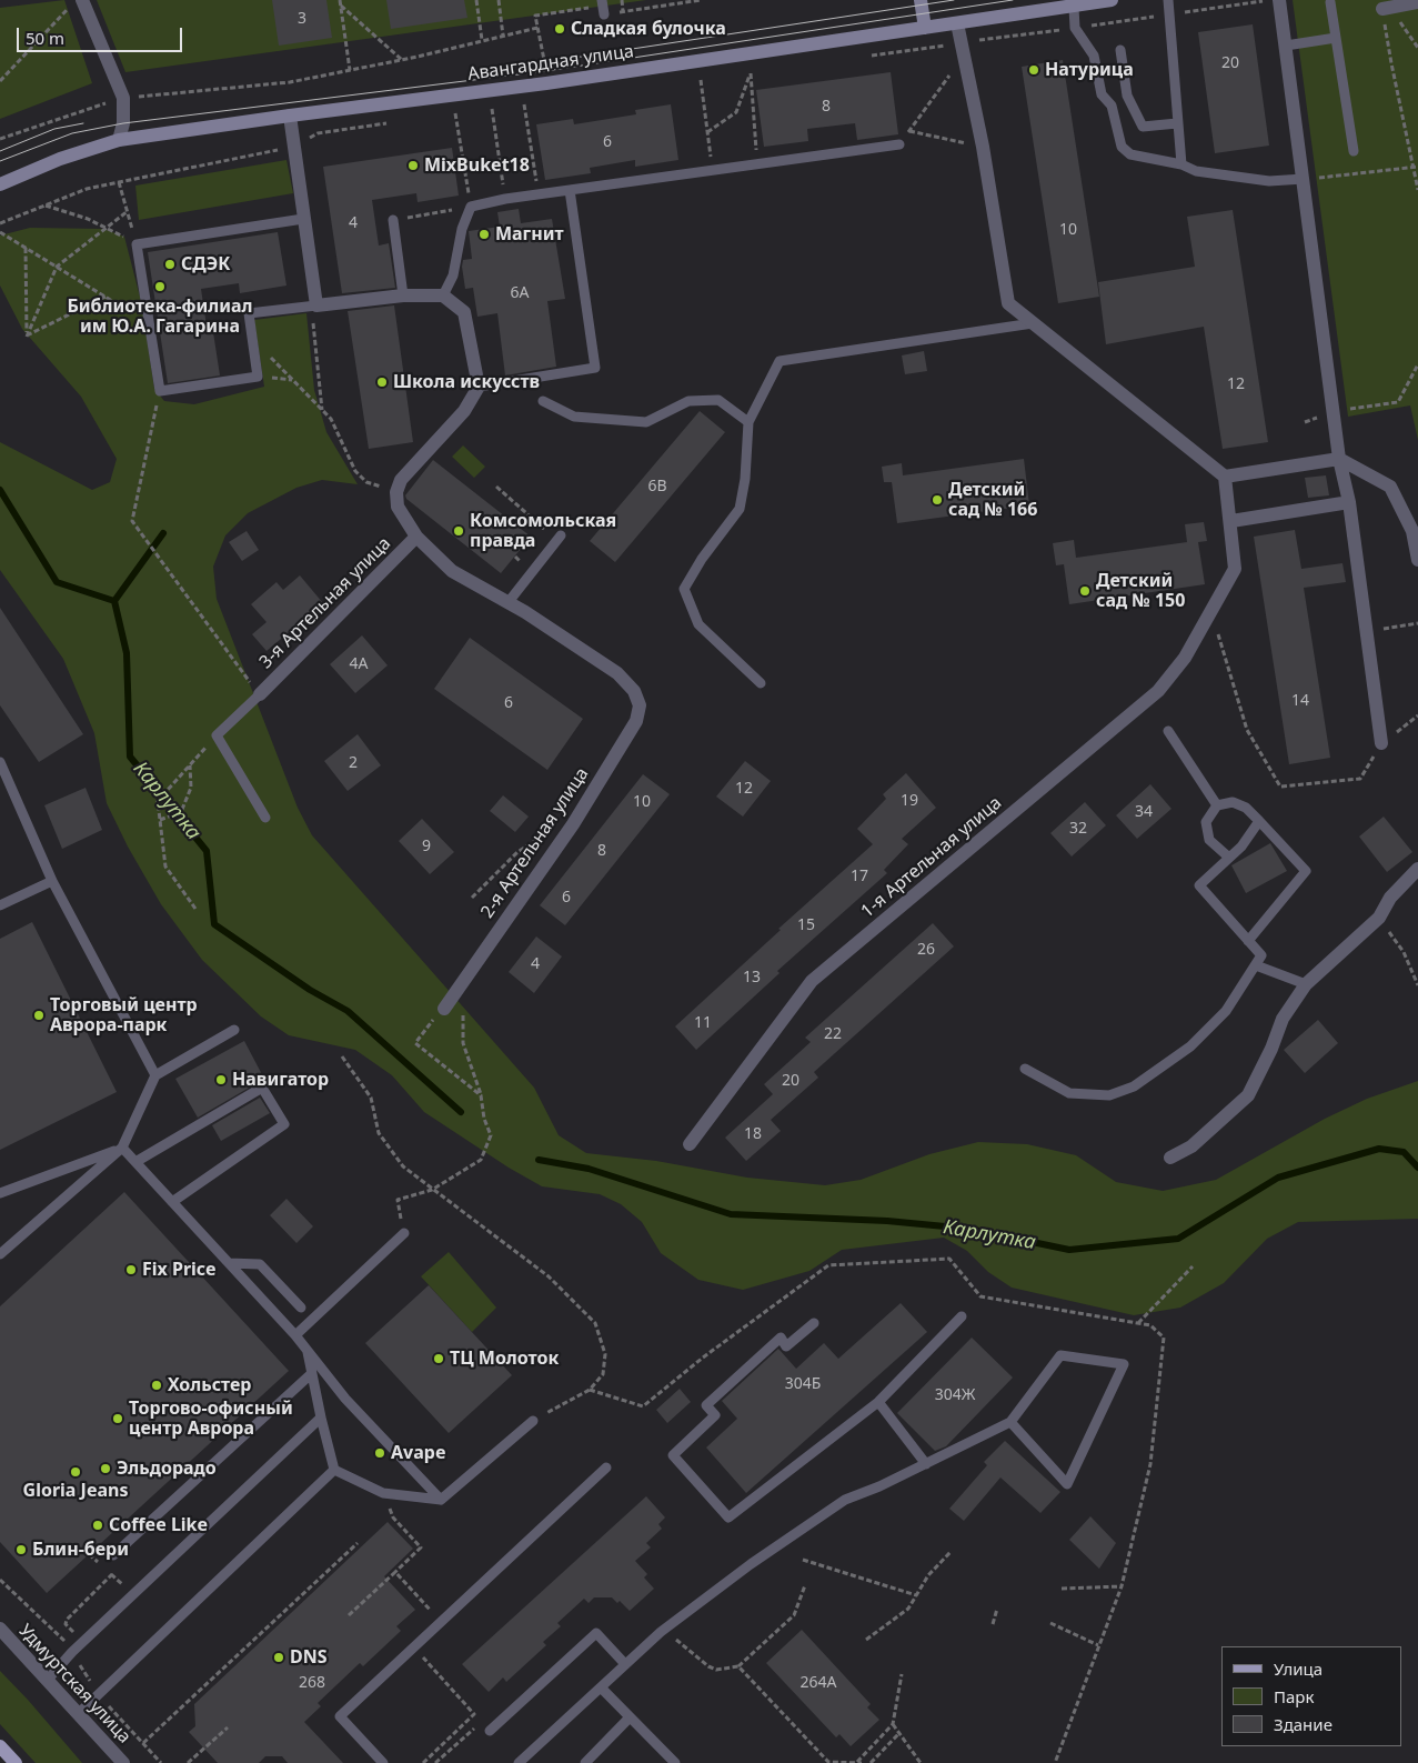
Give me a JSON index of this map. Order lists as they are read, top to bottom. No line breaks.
{"streets":{"street":["Авангардная улица","3-я Артельная улица","2-я Артельная улица","1-я Артельная улица","Удмуртская улица"]},"water":["Карлутка"],"places":["Сладкая булочка","Натурица","MixBuket18","Магнит","СДЭК","Библиотека-филиал им Ю.А. Гагарина","Школа искусств","Детский сад № 166","Комсомольская правда","Детский сад № 150","Торговый центр Аврора-парк","Навигатор","Fix Price","ТЦ Молоток","Хольстер","Торгово-офисный центр Аврора","Avape","Эльдорадо","Gloria Jeans","Coffee Like","Блин-бери","DNS"],"house_numbers":["3","20","8","6","4","10","6А","12","6В","4А","14","6","2","12","19","10","34","32","9","8","17","6","15","26","4","13","11","22","20","18","304Б","304Ж","268","264А"],"legend":["Улица","Парк","Здание"],"scale_bar":"50 m"}
